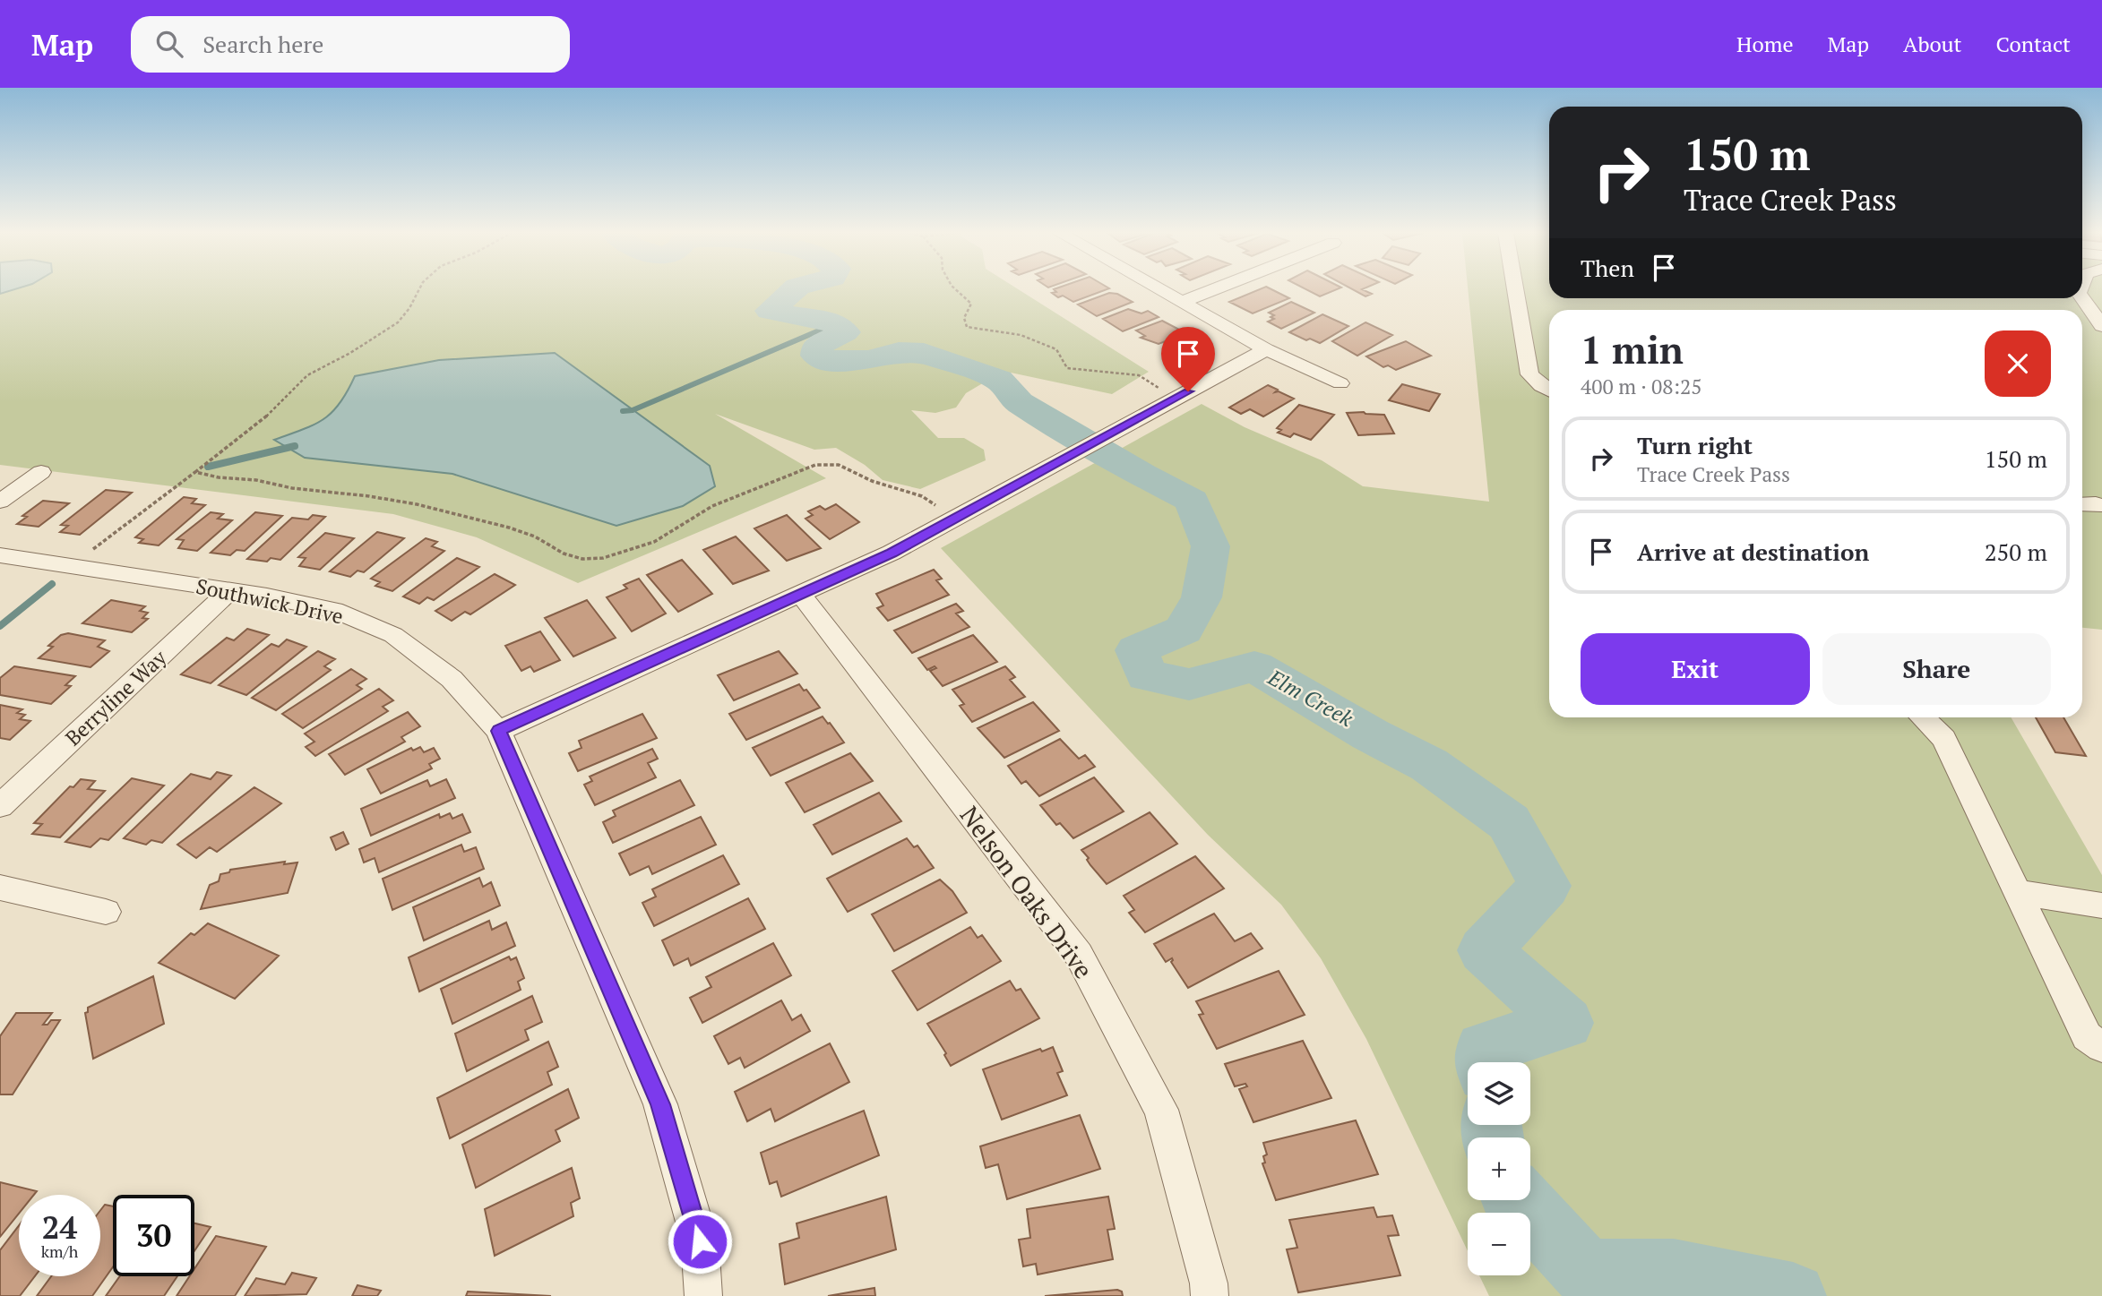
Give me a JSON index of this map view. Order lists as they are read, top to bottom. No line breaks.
{"streets":{"street":["Southwick Drive","Berryline Way","Nelson Oaks Drive"]},"crossings":[["Southwick Drive","Berryline Way"]],"water":["Elm Creek"],"page":{"header":"Map","search":"Search here","nav":["Home","Map","About","Contact"],"turn":["150 m","Trace Creek Pass"],"then":"Then","heading":["1 min","400 m · 08:25"],"list":[{"name":"Turn right","note":"Trace Creek Pass","value":"150 m"},{"name":"Arrive at destination","value":"250 m"}],"buttons":["Exit","Share"],"map_buttons":["+","−"],"speed":"24 km/h","limit":"30"}}
